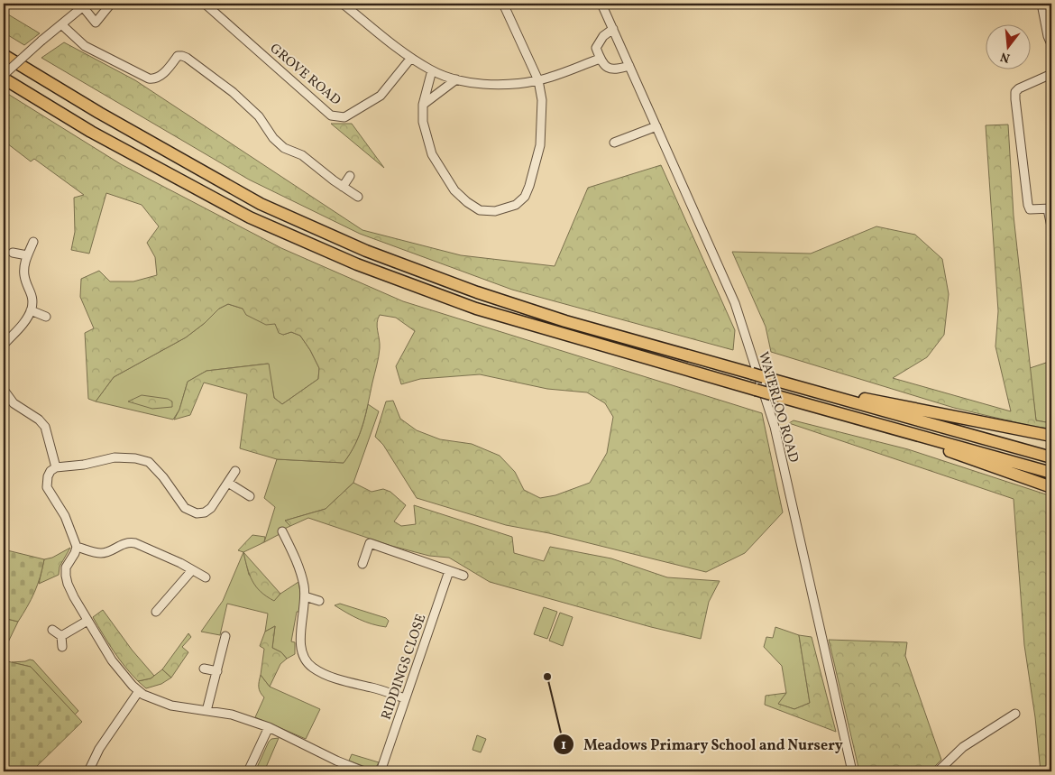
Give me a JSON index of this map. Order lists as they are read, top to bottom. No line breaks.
{"streets":{"street":["GROVE ROAD","WATERLOO ROAD","RIDDINGS CLOSE"]},"places":["Meadows Primary School and Nursery"],"north":"bottom"}
